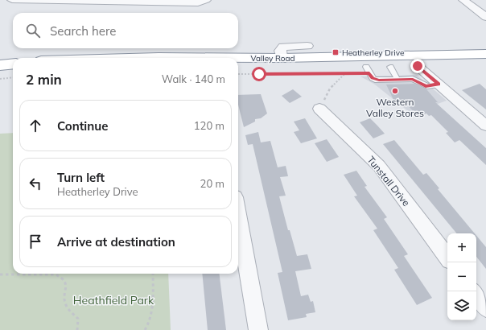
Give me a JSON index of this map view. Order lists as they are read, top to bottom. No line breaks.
{"streets":{"highway":["Valley Road"],"street":["Tunstall Drive"]},"parks":["Heathfield Park"],"places":{"transit":["Heatherley Drive"],"other":["Western Valley Stores"]},"page":{"search":"Search here","heading":["2 min","Walk · 140 m"],"list":[["Continue","120 m"],["Turn left","Heatherley Drive","20 m"],"Arrive at destination"],"map_buttons":["+","−"]}}
